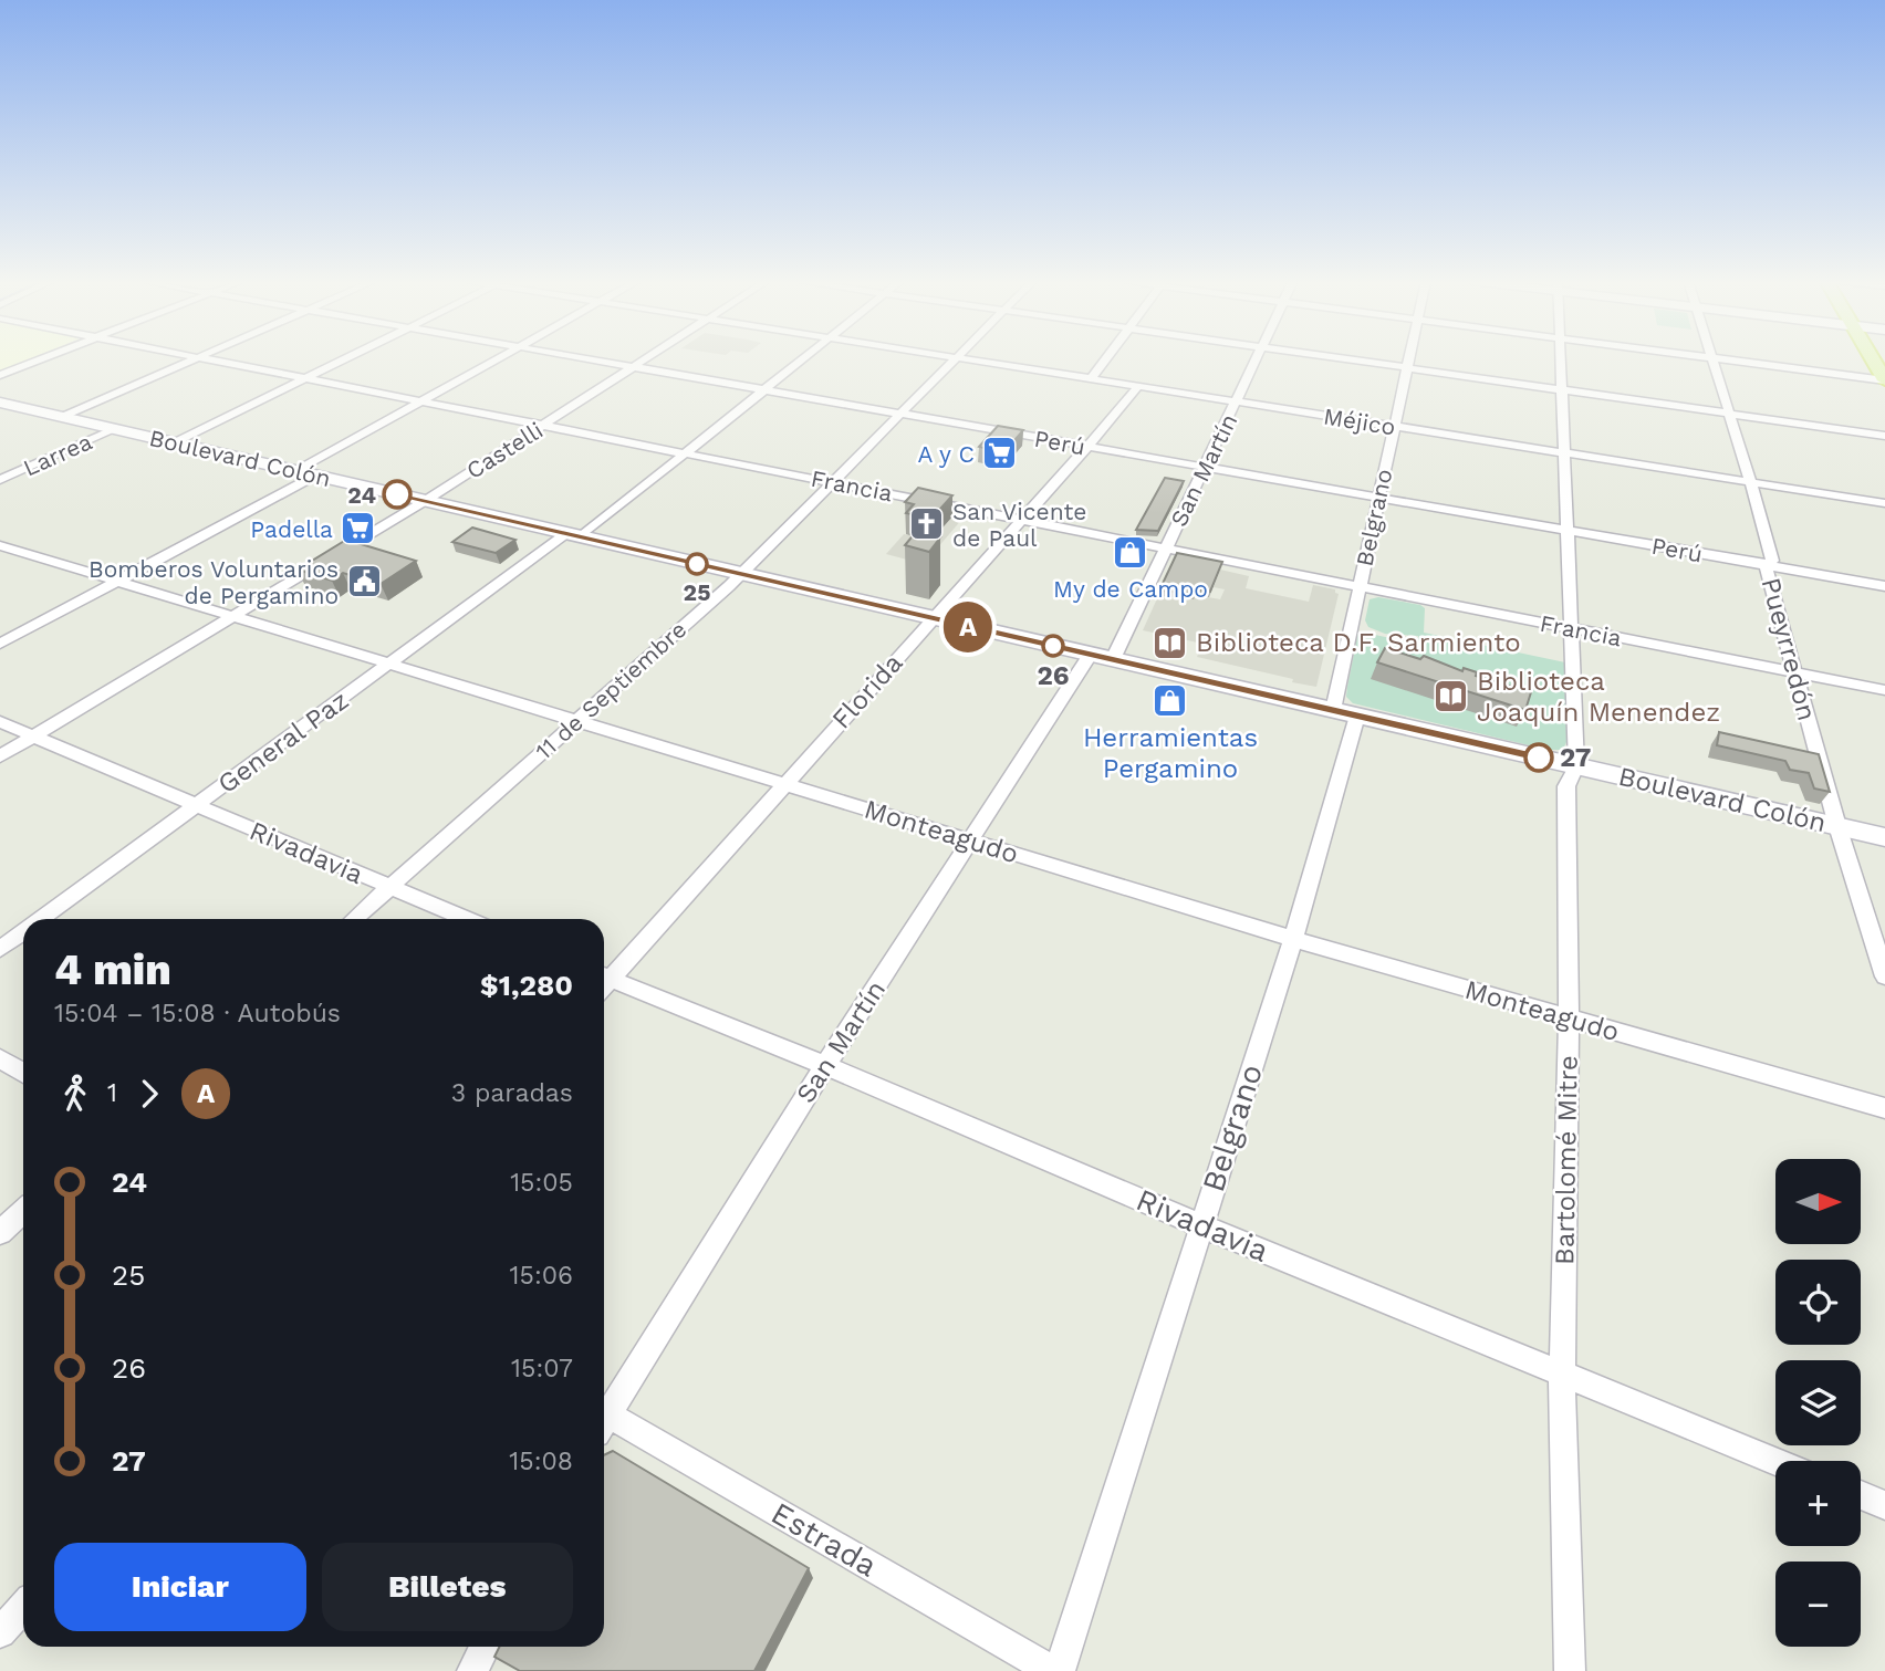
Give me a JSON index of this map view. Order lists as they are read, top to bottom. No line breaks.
{"streets":{"main road":["Boulevard Colón"],"street":["Méjico","Perú","Castelli","Larrea","San Martín","Francia","Belgrano","Pueyrredón","11 de Septiembre","Florida","General Paz","Monteagudo","Rivadavia","Bartolomé Mitre","Estrada"]},"crossings":[["Méjico","San Martín"],["Méjico","Belgrano"],["Méjico","Pueyrredón"],["Méjico","Florida"],["Méjico","Bartolomé Mitre"],["Perú","Castelli"],["Perú","San Martín"],["Perú","Belgrano"],["Perú","Pueyrredón"],["Perú","11 de Septiembre"],["Perú","Florida"],["Perú","General Paz"],["Perú","Bartolomé Mitre"],["Castelli","Boulevard Colón"],["Castelli","Francia"],["Castelli","Monteagudo"],["Castelli","Rivadavia"],["Larrea","Boulevard Colón"],["Boulevard Colón","San Martín"],["Boulevard Colón","Belgrano"],["Boulevard Colón","Pueyrredón"],["Boulevard Colón","11 de Septiembre"],["Boulevard Colón","Florida"],["Boulevard Colón","General Paz"],["Boulevard Colón","Bartolomé Mitre"],["San Martín","Francia"],["San Martín","Monteagudo"],["San Martín","Rivadavia"],["Francia","Belgrano"],["Francia","Pueyrredón"],["Francia","11 de Septiembre"],["Francia","Florida"],["Francia","General Paz"],["Francia","Bartolomé Mitre"],["Belgrano","Monteagudo"],["Belgrano","Rivadavia"],["11 de Septiembre","Monteagudo"],["11 de Septiembre","Rivadavia"],["Florida","Monteagudo"],["General Paz","Monteagudo"],["General Paz","Rivadavia"],["Monteagudo","Bartolomé Mitre"],["Rivadavia","Bartolomé Mitre"]],"places":{"supermarket":["A y C","Padella"],"other":["24","25","26","27"],"church":["San Vicente de Paul"],"shop":["My de Campo","Herramientas Pergamino"],"public building":["Bomberos Voluntarios de Pergamino"],"library":["Biblioteca D.F. Sarmiento","Biblioteca Joaquín Menendez"]},"lines":["bus line A"],"north":"right","page":{"on_map":"A","heading":["4 min","15:04 – 15:08 · Autobús","$1,280"],"legs":["1","A","3 paradas"],"list":[{"name":"24","value":"15:05"},{"name":"25","value":"15:06"},{"name":"26","value":"15:07"},{"name":"27","value":"15:08"}],"map_buttons":["+","−"],"buttons":["Iniciar","Billetes"]}}
